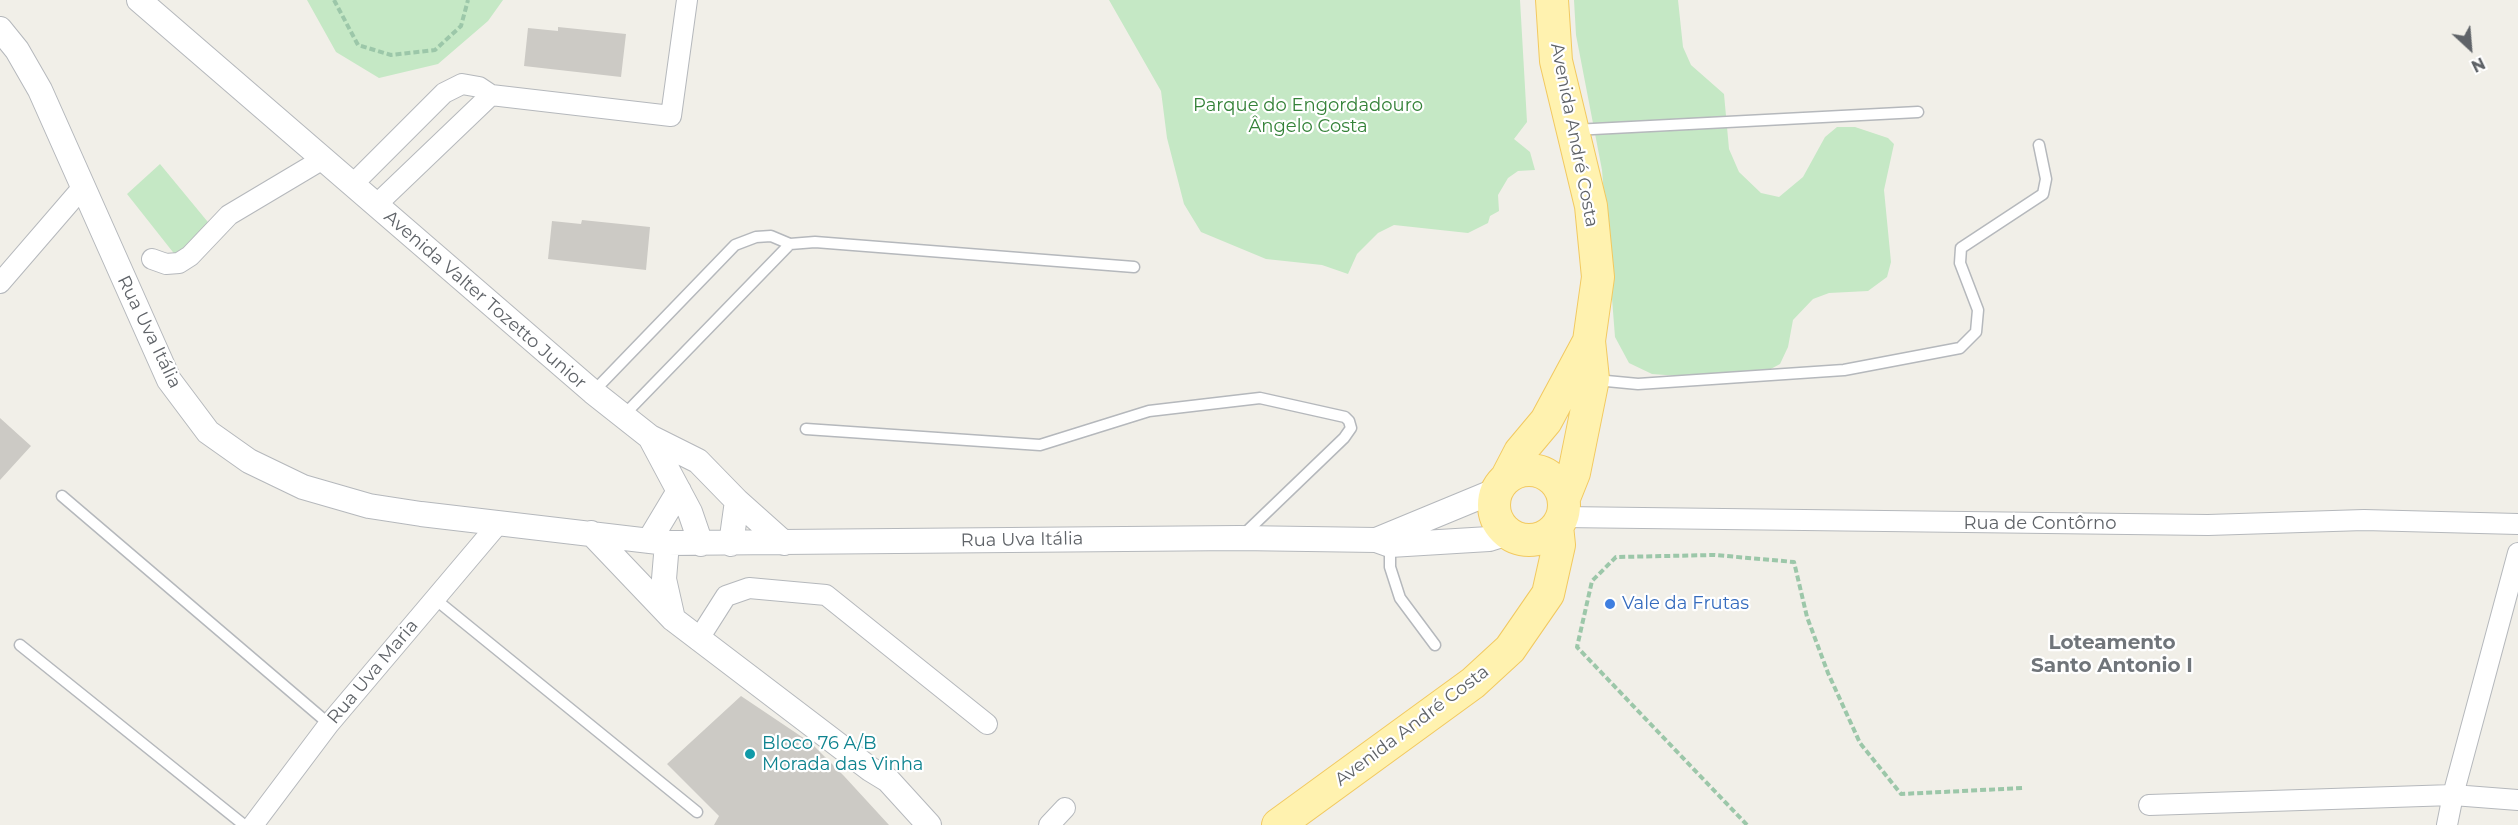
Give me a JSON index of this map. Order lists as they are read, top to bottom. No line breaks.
{"streets":{"main road":["Avenida André Costa"],"street":["Avenida Valter Tozetto Junior","Rua Uva Itália","Rua de Contôrno","Rua Uva Maria"]},"crossings":[["Avenida André Costa","Rua Uva Itália"],["Avenida André Costa","Rua de Contôrno"],["Avenida Valter Tozetto Junior","Rua Uva Itália"],["Rua Uva Itália","Rua de Contôrno"],["Rua Uva Itália","Rua Uva Maria"]],"districts":["Loteamento Santo Antonio I"],"parks":["Parque do Engordadouro Ângelo Costa"],"places":["Vale da Frutas","Bloco 76 A/B Morada das Vinha"],"north":"bottom right"}
